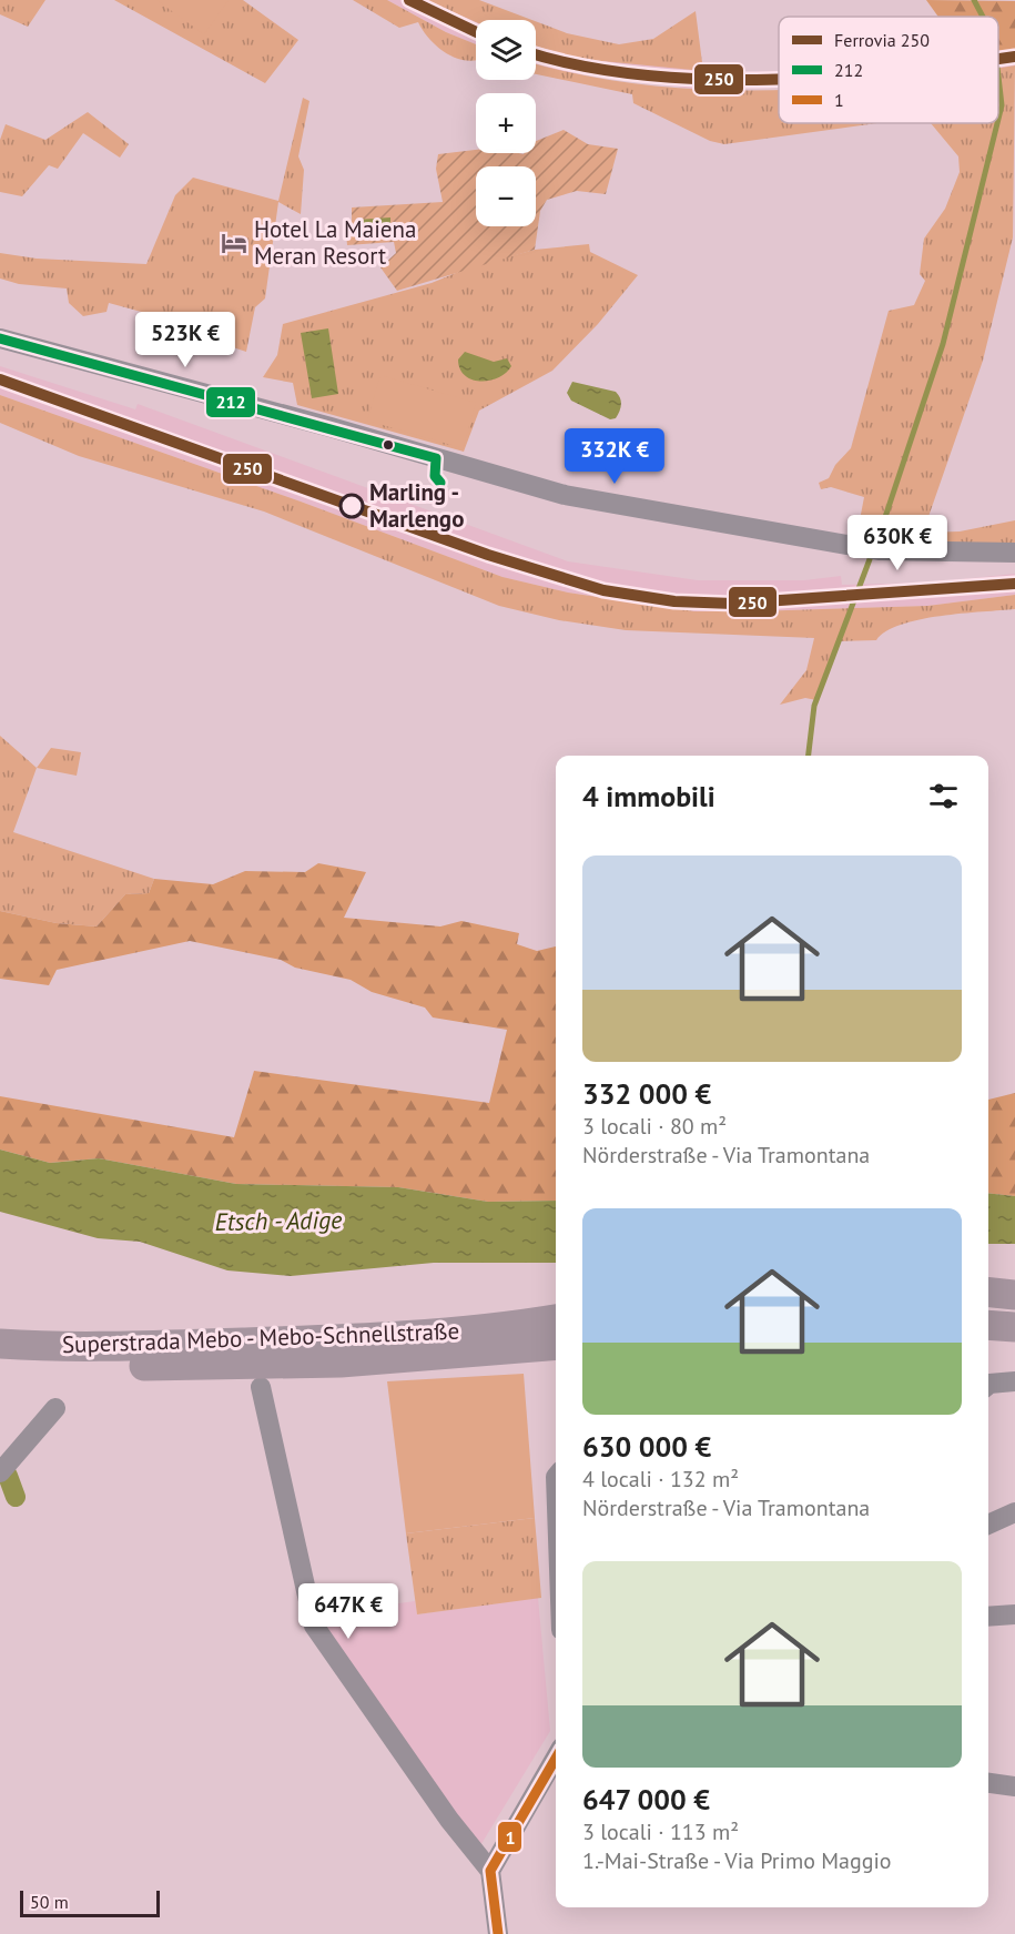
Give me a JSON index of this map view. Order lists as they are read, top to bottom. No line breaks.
{"streets":{"highway":["Superstrada Mebo - Mebo-Schnellstraße"]},"water":["Etsch - Adige"],"places":{"hotel":["Hotel La Maiena Meran Resort"],"other":["Marling - Marlengo"]},"lines":["rail line 250","transit line 212","transit line 1"],"legend":["Ferrovia 250","212","1"],"scale_bar":"50 m","page":{"map_buttons":["+","−"],"price":["523K €","332K €","630K €","647K €"],"heading":"4 immobili","list":[{"name":"332 000 €","note":"3 locali · 80 m² · Nörderstraße - Via Tramontana"},{"name":"630 000 €","note":"4 locali · 132 m² · Nörderstraße - Via Tramontana"},{"name":"647 000 €","note":"3 locali · 113 m² · 1.-Mai-Straße - Via Primo Maggio"}],"scale":"50 m"}}
